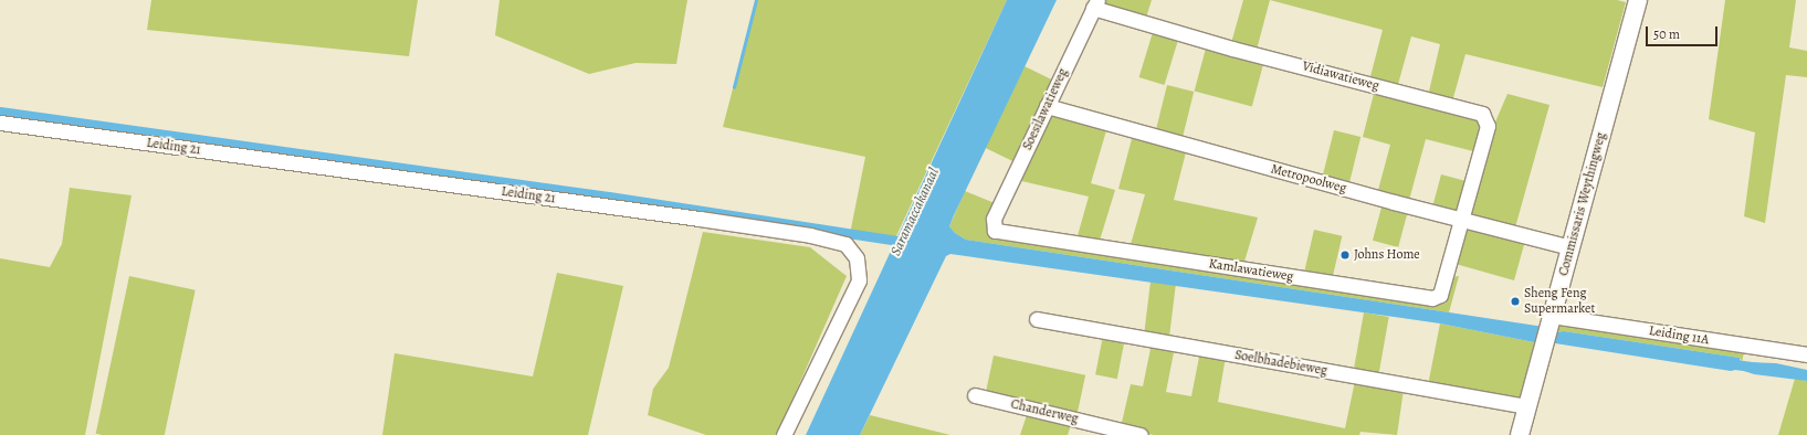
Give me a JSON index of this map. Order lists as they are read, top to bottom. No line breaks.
{"streets":{"main road":["Commissaris Weythingweg"],"street":["Vidiawatieweg","Soesilawatieweg","Leiding 21","Metropoolweg","Kamlawatieweg","Leiding 11A","Soelbhadebieweg","Chanderweg"]},"crossings":[["Vidiawatieweg","Soesilawatieweg"],["Vidiawatieweg","Metropoolweg"],["Vidiawatieweg","Kamlawatieweg"],["Soesilawatieweg","Metropoolweg"],["Soesilawatieweg","Kamlawatieweg"],["Metropoolweg","Commissaris Weythingweg"],["Metropoolweg","Kamlawatieweg"],["Commissaris Weythingweg","Leiding 11A"],["Commissaris Weythingweg","Soelbhadebieweg"]],"water":["Saramaccakanaal"],"places":["Johns Home","Sheng Feng Supermarket"],"scale_bar":"50 m"}
